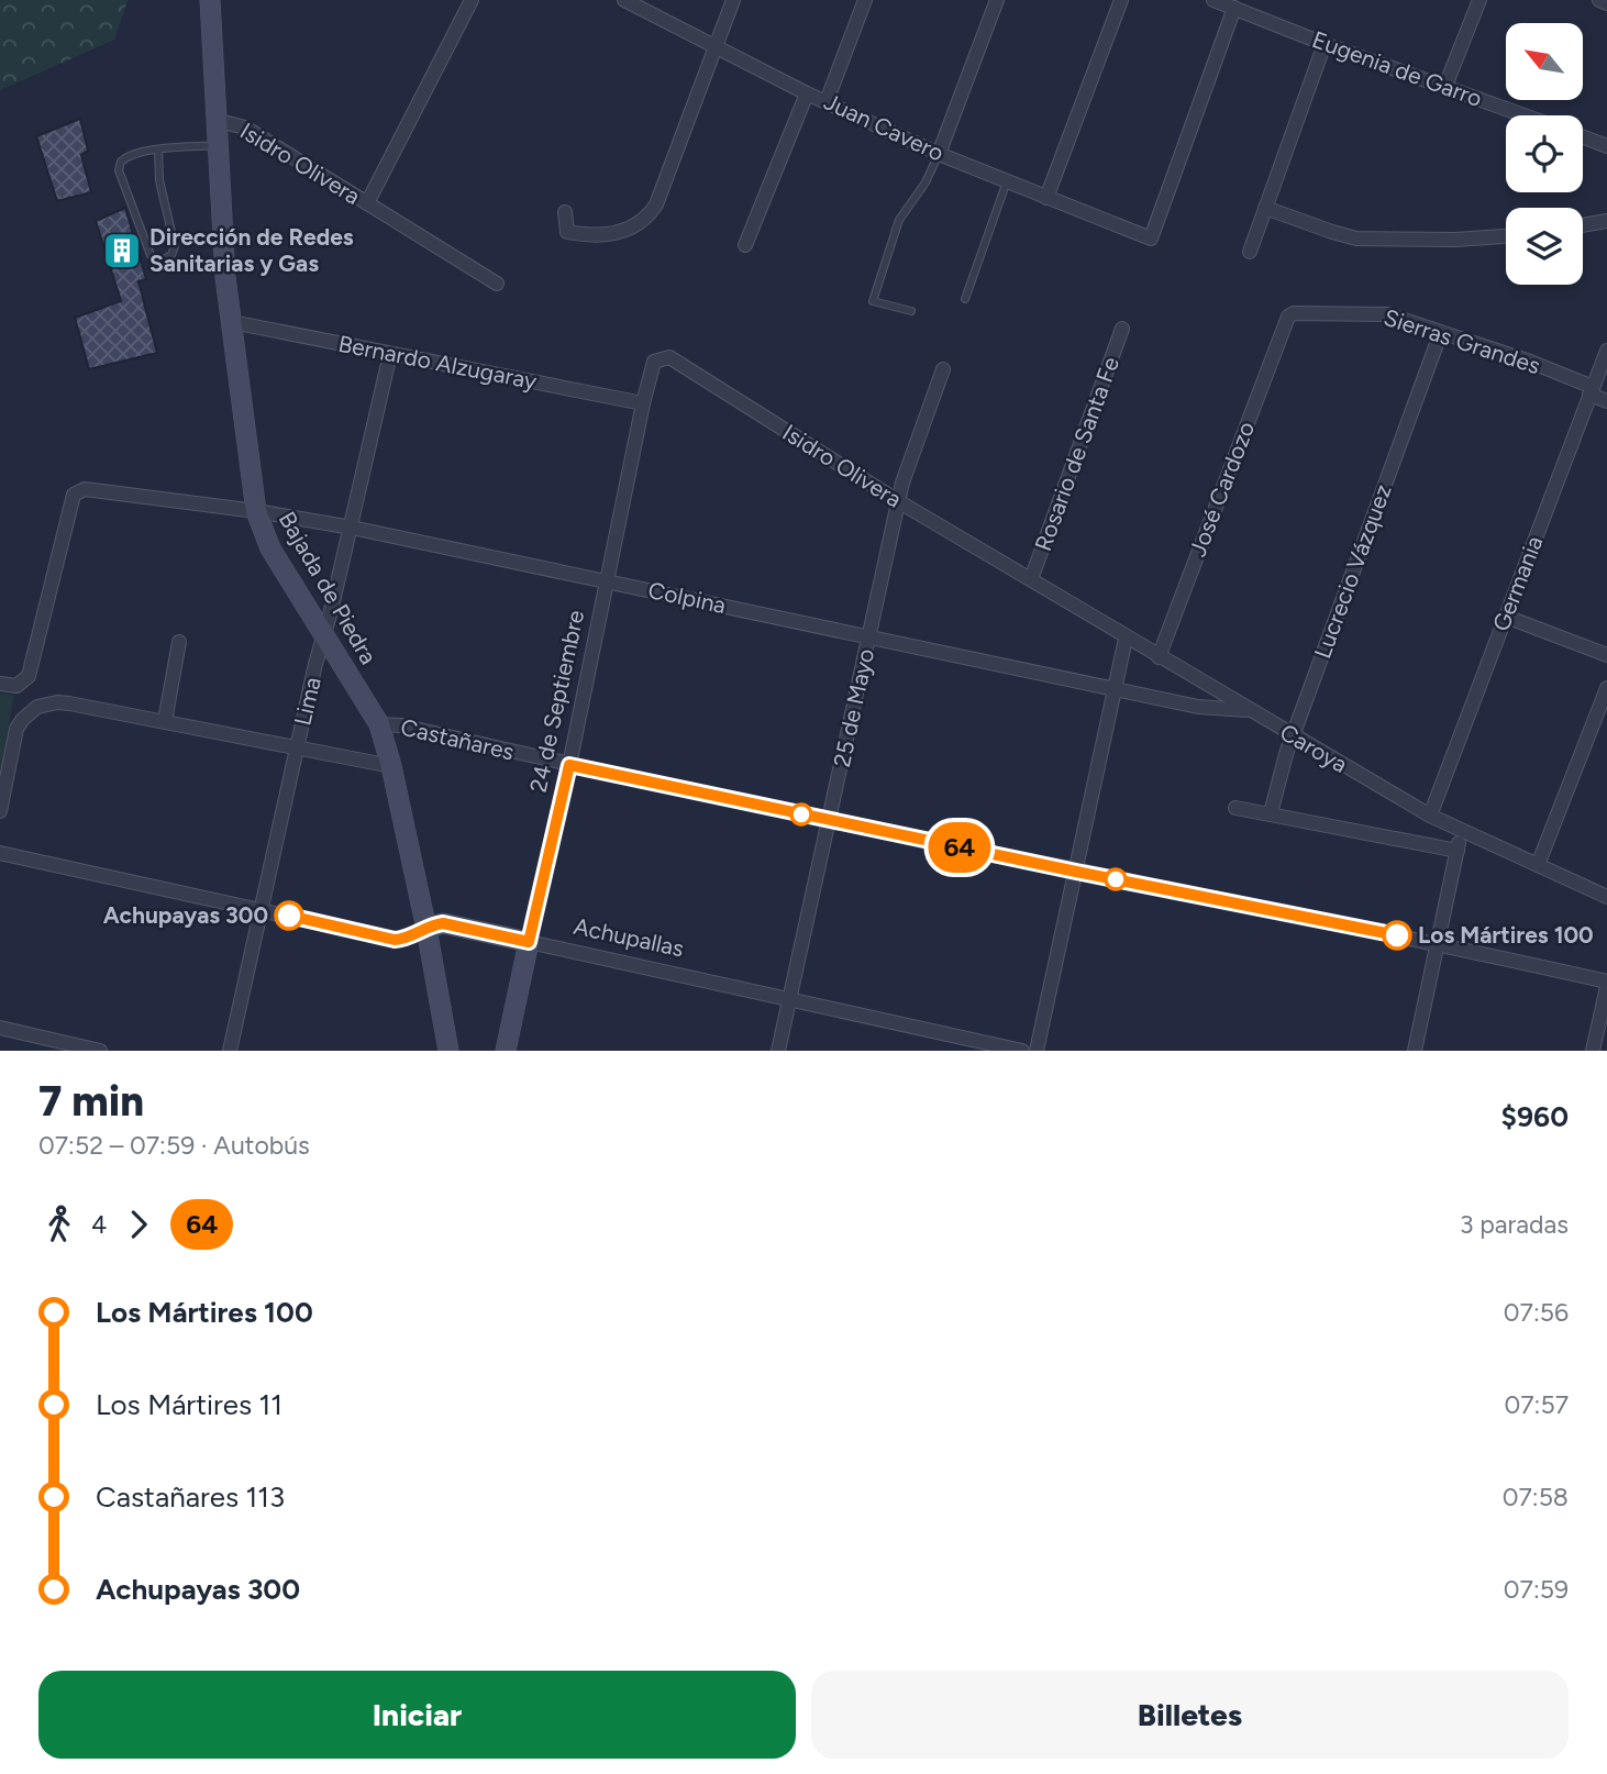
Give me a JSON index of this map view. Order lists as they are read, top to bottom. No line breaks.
{"streets":{"main road":["Bajada de Piedra","24 de Septiembre","Achupallas"],"street":["Eugenia de Garro","Juan Cavero","Isidro Olivera","Sierras Grandes","Bernardo Alzugaray","Rosario de Santa Fe","José Cardozo","Lucrecio Vázquez","Germania","Colpina","Lima","25 de Mayo","Castañares","Caroya"]},"crossings":[["Eugenia de Garro","Juan Cavero"],["Isidro Olivera","Rosario de Santa Fe"],["Isidro Olivera","Bajada de Piedra"],["Isidro Olivera","24 de Septiembre"],["Isidro Olivera","25 de Mayo"],["Isidro Olivera","Caroya"],["Sierras Grandes","José Cardozo"],["Sierras Grandes","Lucrecio Vázquez"],["Sierras Grandes","Germania"],["Bernardo Alzugaray","Bajada de Piedra"],["Bernardo Alzugaray","Lima"],["Bernardo Alzugaray","24 de Septiembre"],["Rosario de Santa Fe","Caroya"],["José Cardozo","Caroya"],["Lucrecio Vázquez","Caroya"],["Germania","Caroya"],["Bajada de Piedra","Colpina"],["Bajada de Piedra","Lima"],["Bajada de Piedra","Castañares"],["Bajada de Piedra","Achupallas"],["Colpina","Lima"],["Colpina","24 de Septiembre"],["Colpina","25 de Mayo"],["Colpina","Caroya"],["Lima","Castañares"],["Lima","Achupallas"],["24 de Septiembre","Castañares"],["24 de Septiembre","Achupallas"],["25 de Mayo","Castañares"],["25 de Mayo","Achupallas"]],"places":{"building":["Dirección de Redes Sanitarias y Gas"],"other":["Achupayas 300","Los Mártires 100"]},"lines":["bus line 64"],"north":"top left","page":{"on_map":"64","heading":["7 min","07:52 – 07:59 · Autobús","$960"],"legs":["4","64","3 paradas"],"list":[{"name":"Los Mártires 100","value":"07:56"},{"name":"Los Mártires 11","value":"07:57"},{"name":"Castañares 113","value":"07:58"},{"name":"Achupayas 300","value":"07:59"}],"buttons":["Iniciar","Billetes"]}}
